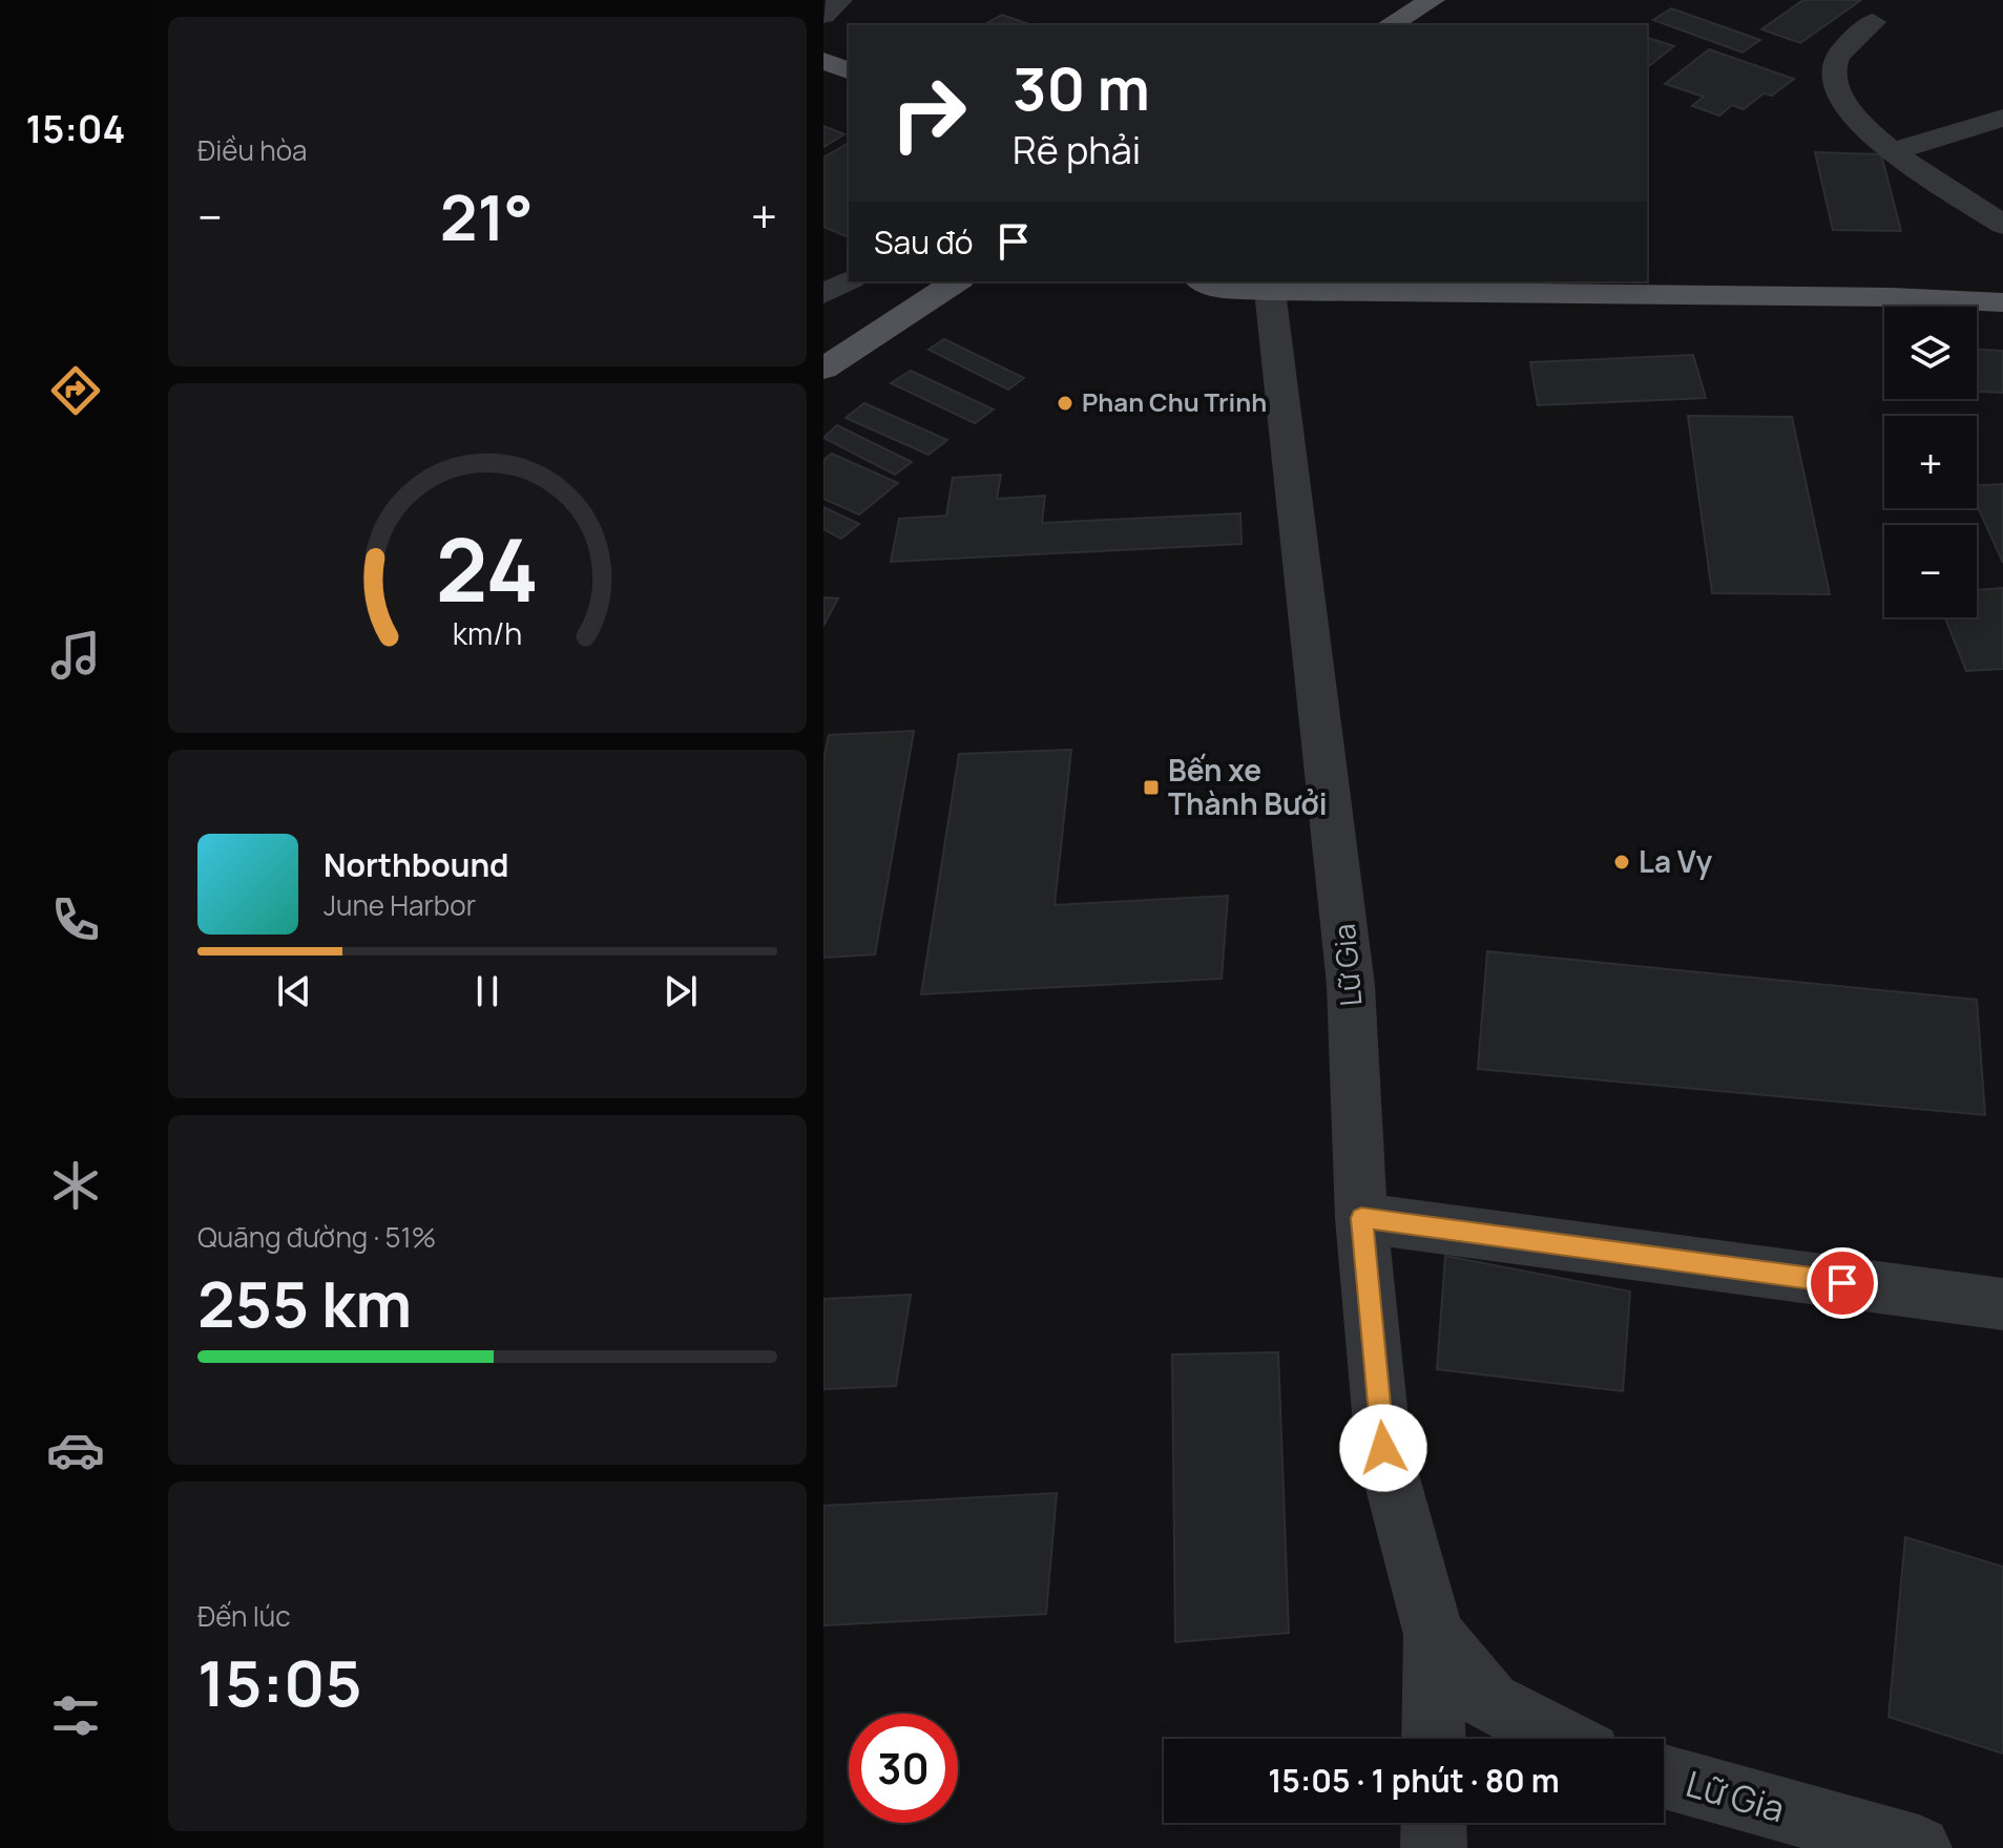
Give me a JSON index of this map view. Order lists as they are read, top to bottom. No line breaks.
{"streets":{"street":["Lữ Gia"]},"places":{"other":["Phan Chu Trinh","La Vy"],"transit":["Bến xe Thành Bưởi"]},"page":{"tabs":"15:04","tile":["Điều hòa",["Quãng đường · 51%","255 km"],["Đến lúc","15:05"]],"turn":["30 m","Rẽ phải"],"heat":["−","21°","+"],"then":"Sau đó","map_buttons":["+","−"],"song":["Northbound","June Harbor"],"limit":"30","trip":"15:05 · 1 phút · 80 m","gauge":["24","km/h"]}}
